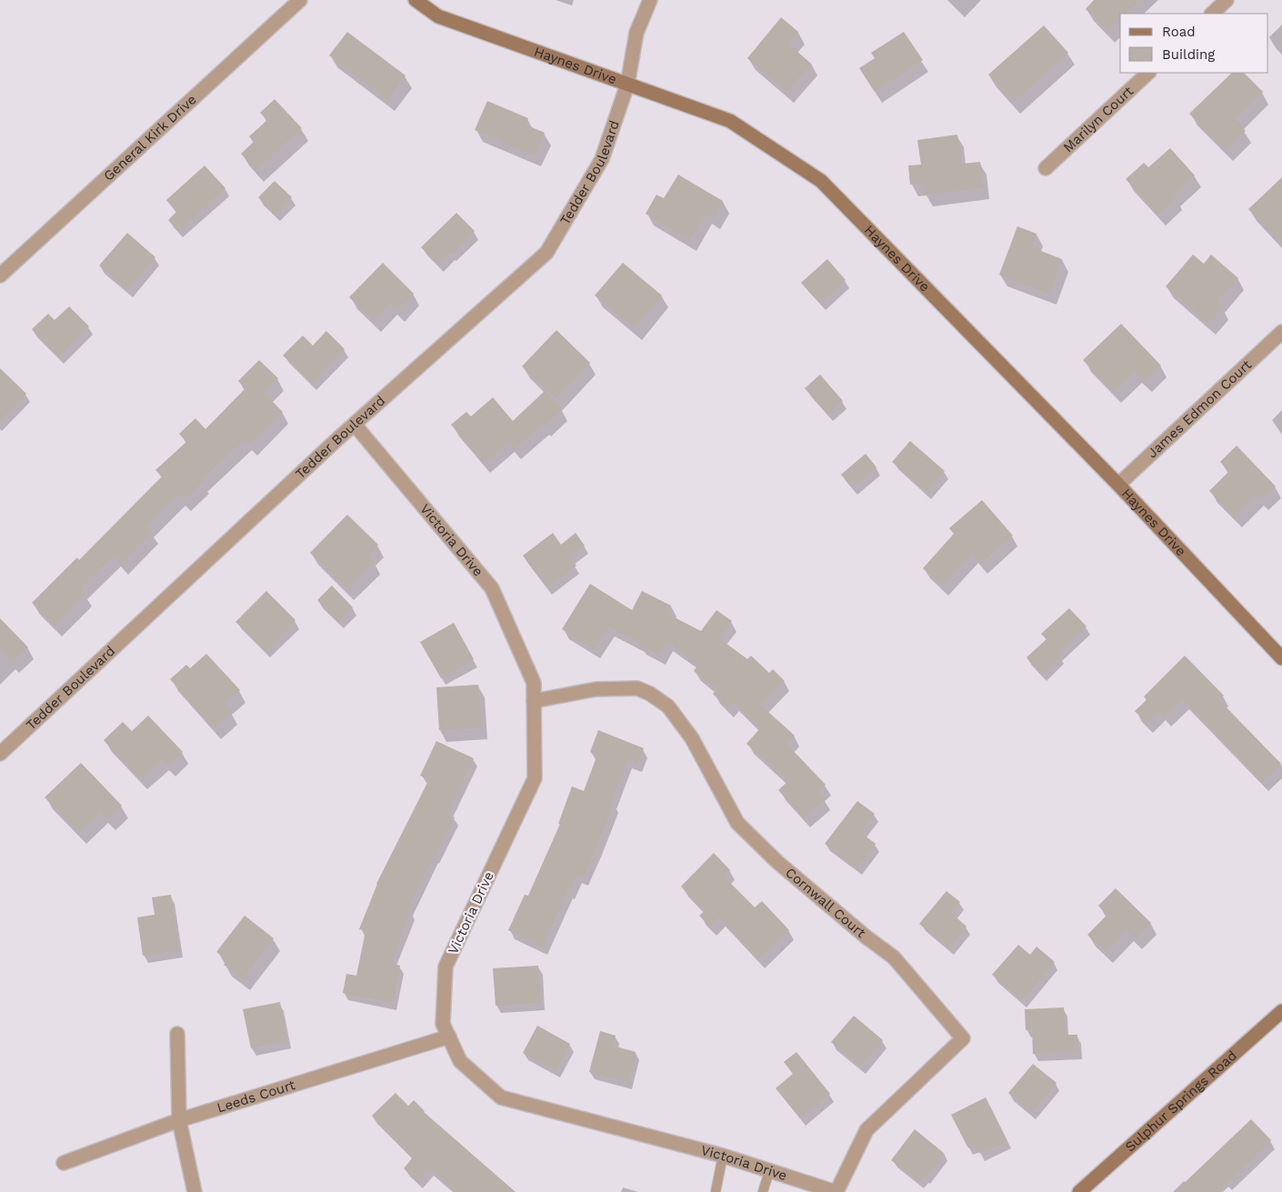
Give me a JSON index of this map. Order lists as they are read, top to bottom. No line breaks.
{"streets":{"street":["Haynes Drive","Marilyn Court","General Kirk Drive","Tedder Boulevard","James Edmon Court","Victoria Drive","Cornwall Court","Leeds Court","Sulphur Springs Road"]},"crossings":[["Haynes Drive","Tedder Boulevard"],["Haynes Drive","James Edmon Court"],["Tedder Boulevard","Victoria Drive"],["Victoria Drive","Cornwall Court"],["Victoria Drive","Leeds Court"]],"legend":["Road","Building"]}
